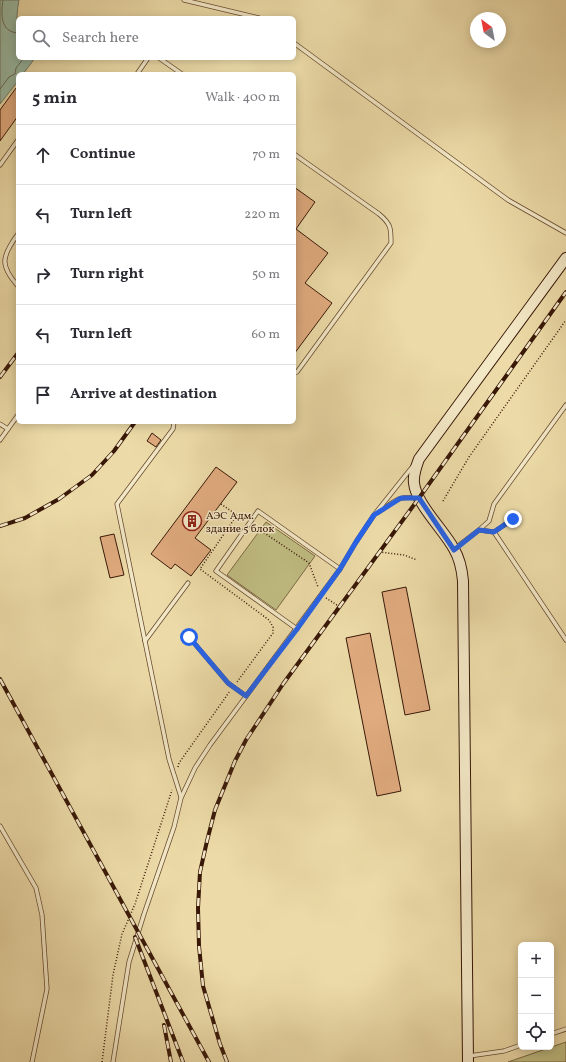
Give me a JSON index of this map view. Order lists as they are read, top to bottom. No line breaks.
{"places":{"building":["АЭС Адм. здание 5 блок"]},"north":"top left","page":{"search":"Search here","heading":["5 min","Walk · 400 m"],"list":[["Continue","70 m"],["Turn left","220 m"],["Turn right","50 m"],["Turn left","60 m"],"Arrive at destination"],"map_buttons":["+","−"]}}
